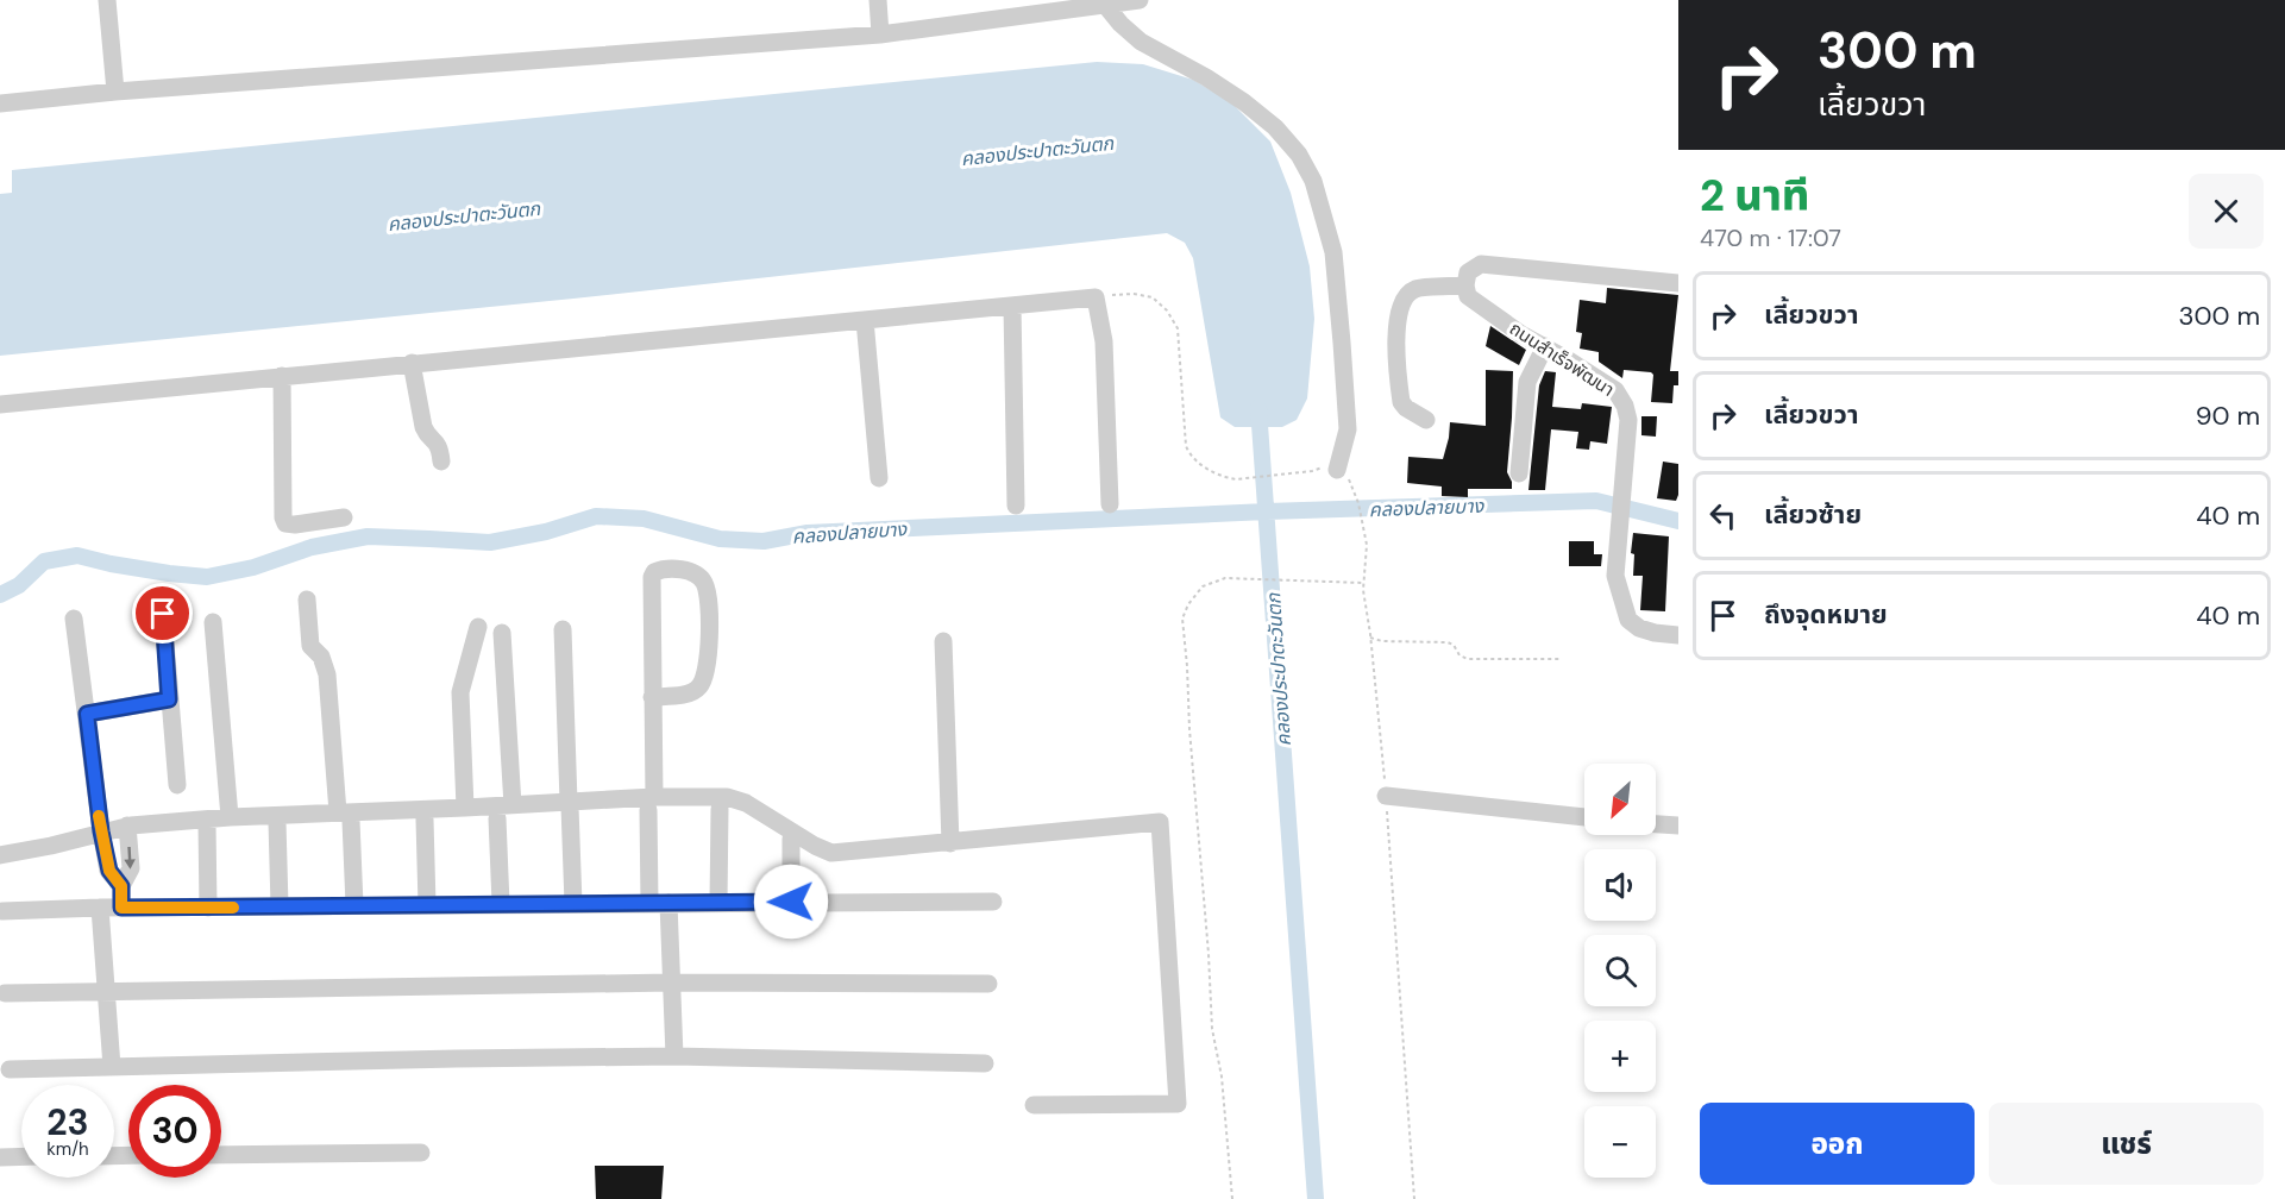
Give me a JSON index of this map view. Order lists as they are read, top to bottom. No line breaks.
{"streets":{"street":["ถนนสำเร็จพัฒนา"]},"water":["คลองประปาตะวันตก","คลองปลายบาง"],"north":"bottom left","page":{"turn":["300 m","เลี้ยวขวา"],"heading":["2 นาที","470 m · 17:07"],"list":[{"name":"เลี้ยวขวา","value":"300 m"},{"name":"เลี้ยวขวา","value":"90 m"},{"name":"เลี้ยวซ้าย","value":"40 m"},{"name":"ถึงจุดหมาย","value":"40 m"}],"map_buttons":["+","−"],"speed":"23 km/h","limit":"30","buttons":["ออก","แชร์"]}}
